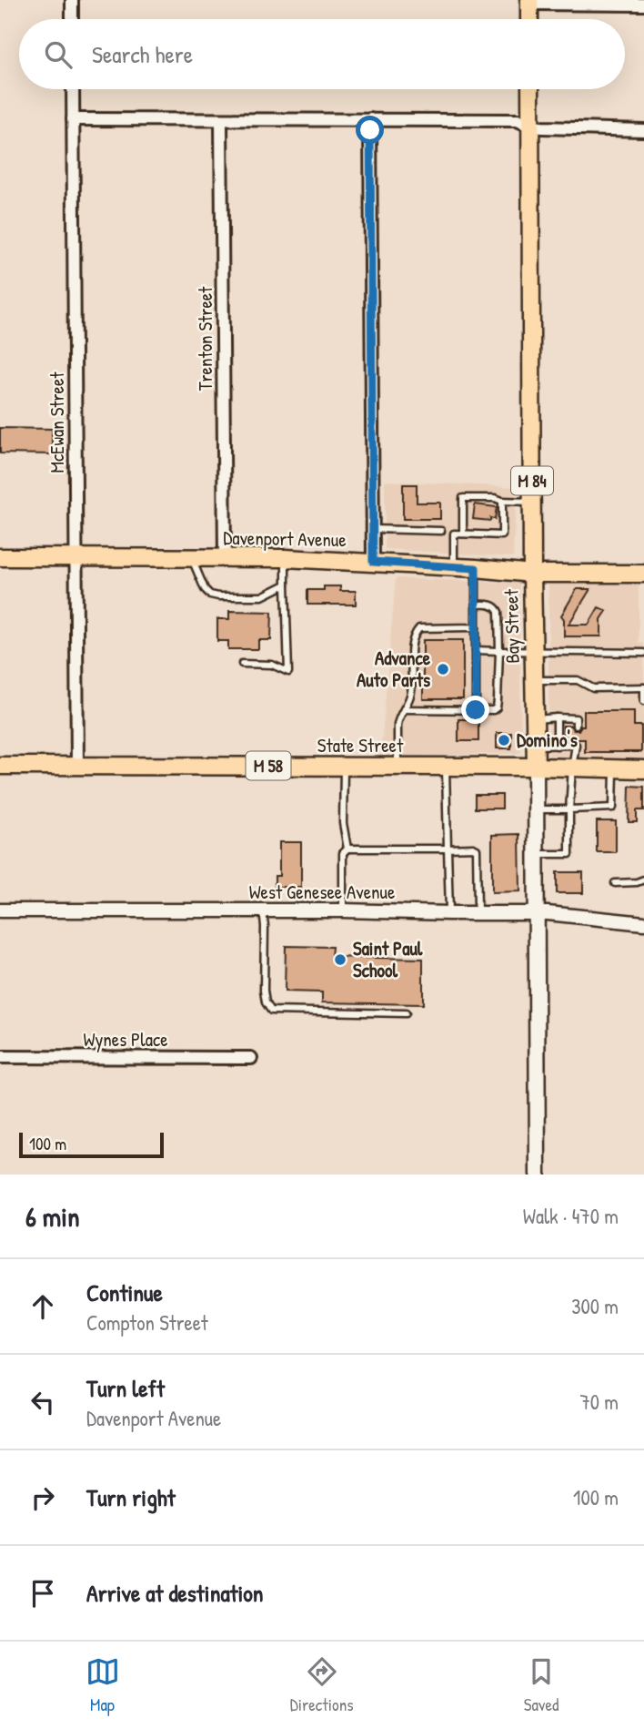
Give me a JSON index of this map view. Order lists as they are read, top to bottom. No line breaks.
{"streets":{"main road":["M 84","Davenport Avenue","Bay Street","State Street","M 58"],"street":["Trenton Street","McEwan Street","West Genesee Avenue","Wynes Place"]},"crossings":[["Trenton Street","Davenport Avenue"],["McEwan Street","Davenport Avenue"],["McEwan Street","State Street"],["Davenport Avenue","Bay Street"],["Bay Street","State Street"],["Bay Street","West Genesee Avenue"]],"places":["Advance Auto Parts","Domino's","Saint Paul School"],"scale_bar":"100 m","page":{"search":"Search here","scale":"100 m","heading":["6 min","Walk · 470 m"],"list":[["Continue","Compton Street","300 m"],["Turn left","Davenport Avenue","70 m"],["Turn right","100 m"],"Arrive at destination"],"nav":["Map","Directions","Saved"]}}
